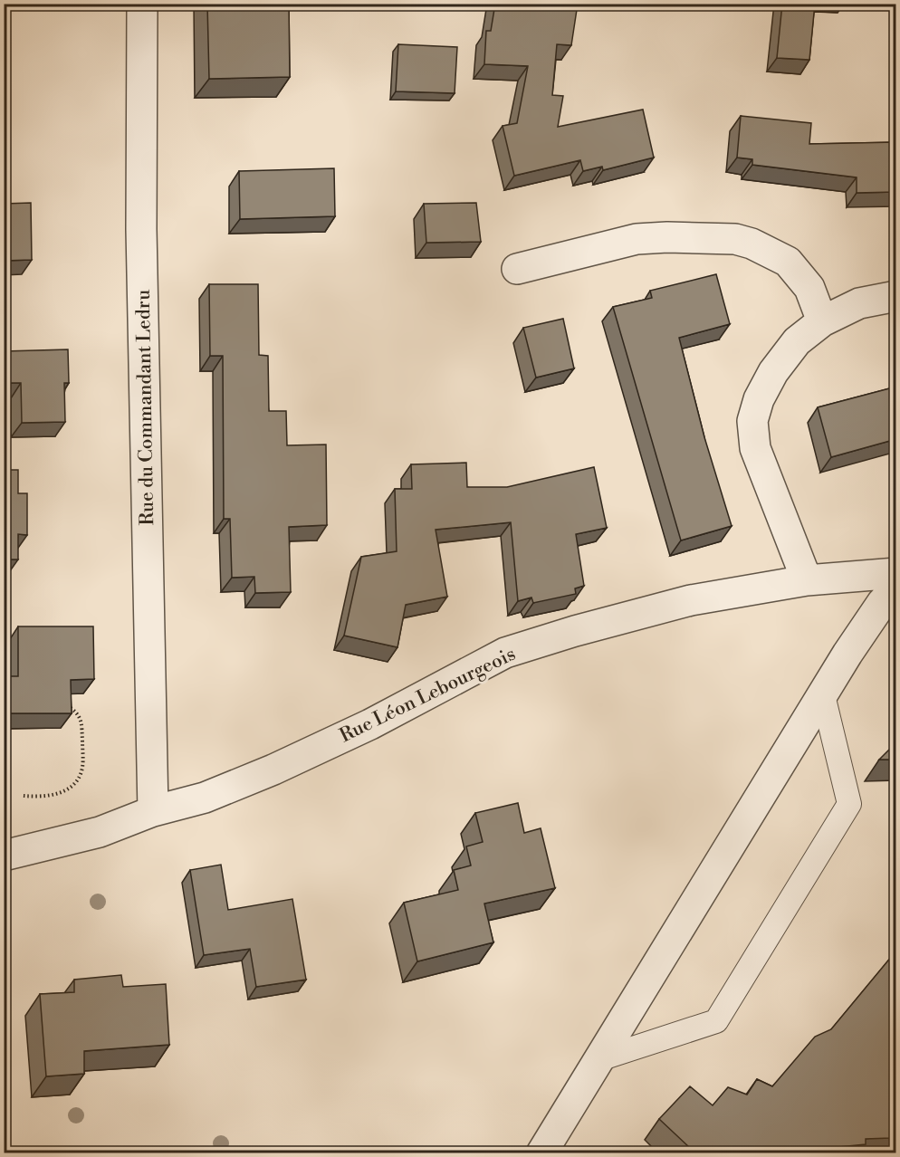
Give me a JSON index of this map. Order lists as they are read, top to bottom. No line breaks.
{"streets":{"street":["Rue du Commandant Ledru","Rue Léon Lebourgeois"]},"crossings":[["Rue du Commandant Ledru","Rue Léon Lebourgeois"]]}
